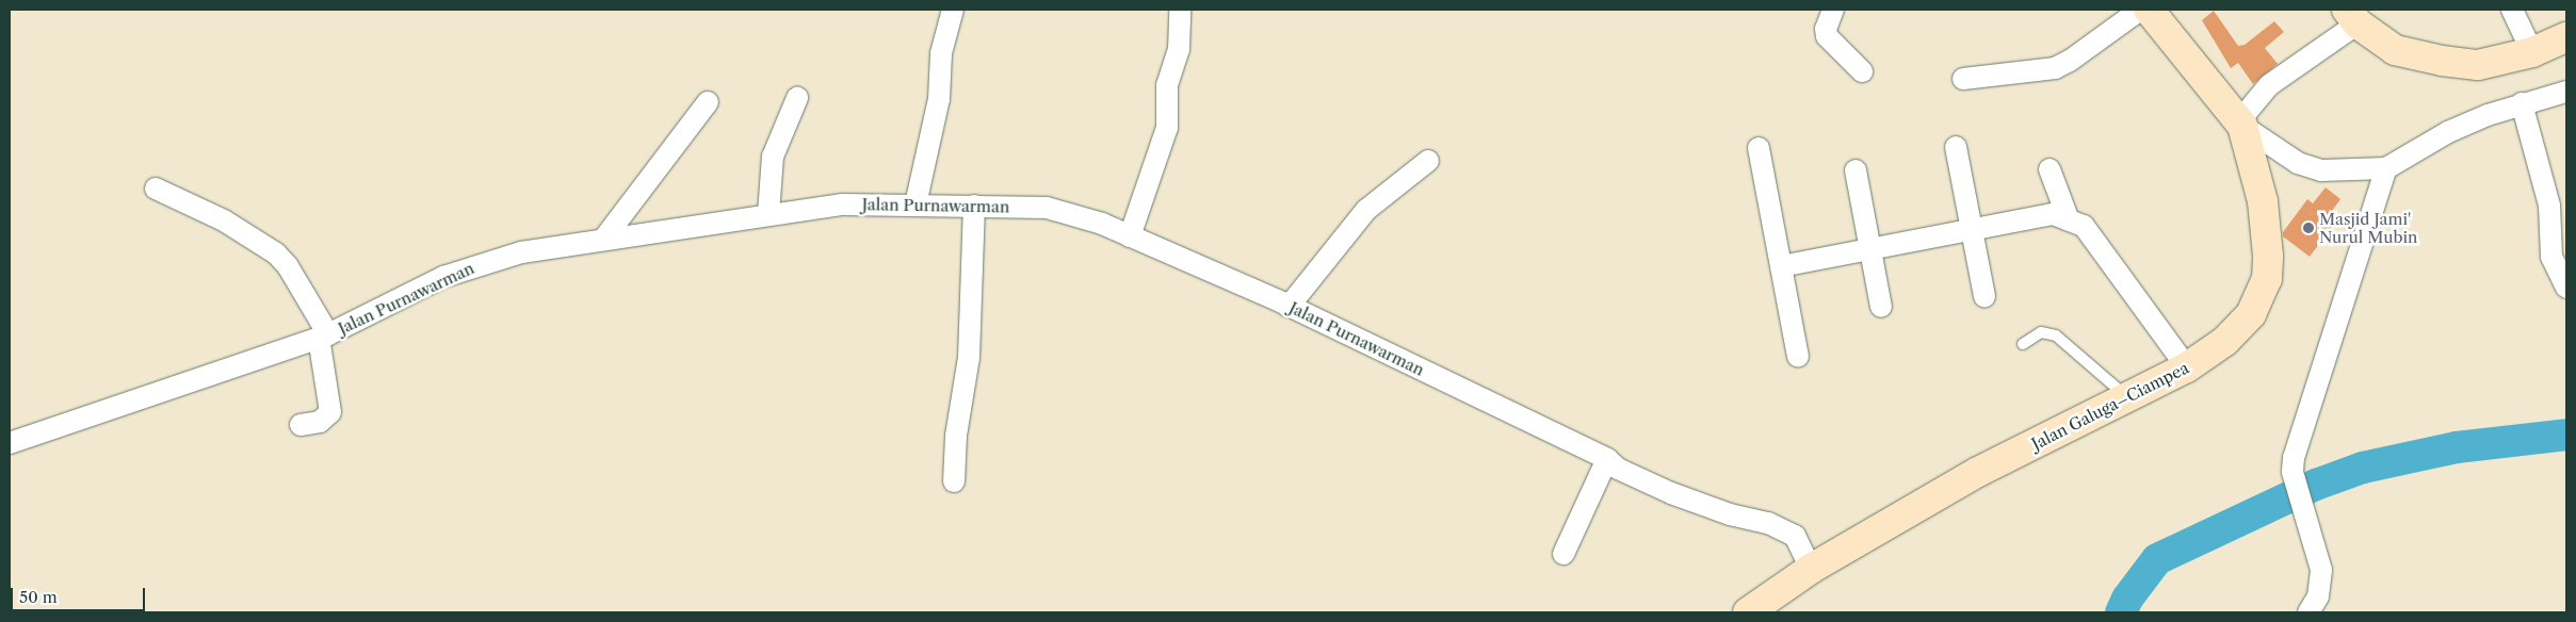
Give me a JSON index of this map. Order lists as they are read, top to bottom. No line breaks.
{"streets":{"street":["Jalan Purnawarman","Jalan Galuga–Ciampea"]},"crossings":[["Jalan Purnawarman","Jalan Galuga–Ciampea"]],"places":["Masjid Jami' Nurul Mubin"],"scale_bar":"50 m"}
